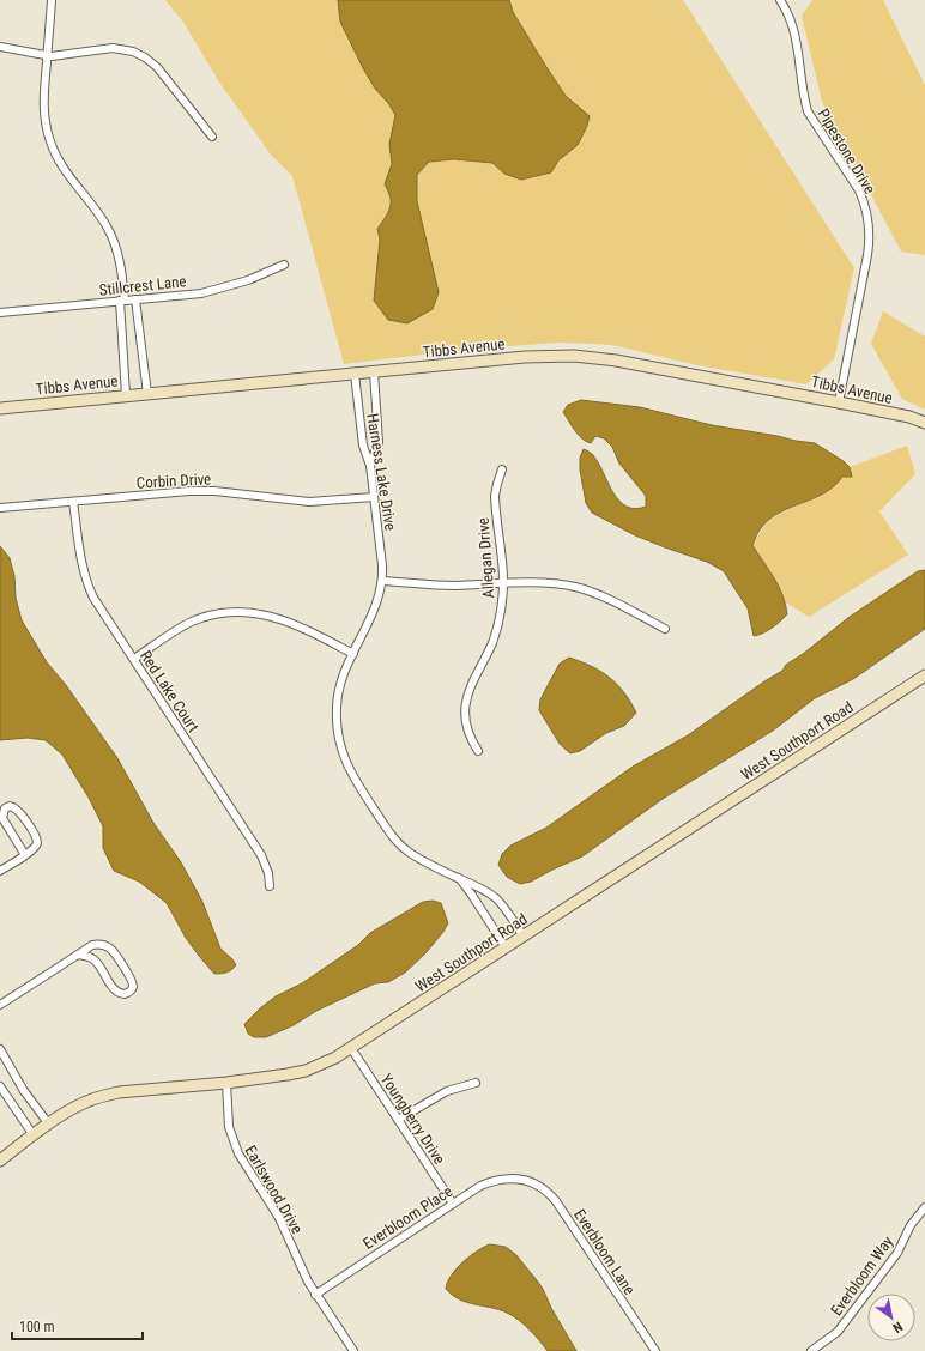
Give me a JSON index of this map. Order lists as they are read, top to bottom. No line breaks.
{"streets":{"main road":["Tibbs Avenue","West Southport Road"],"street":["Pipestone Drive","Stillcrest Lane","Harness Lake Drive","Corbin Drive","Allegan Drive","Red Lake Court","Youngberry Drive","Earlswood Drive","Everbloom Place","Everbloom Lane","Everbloom Way"]},"crossings":[["Pipestone Drive","Tibbs Avenue"],["Tibbs Avenue","Harness Lake Drive"],["Harness Lake Drive","Corbin Drive"],["Harness Lake Drive","West Southport Road"],["Corbin Drive","Red Lake Court"],["West Southport Road","Youngberry Drive"],["West Southport Road","Earlswood Drive"],["Youngberry Drive","Everbloom Place"],["Earlswood Drive","Everbloom Place"],["Everbloom Place","Everbloom Lane"]],"scale_bar":"100 m","north":"bottom right"}
